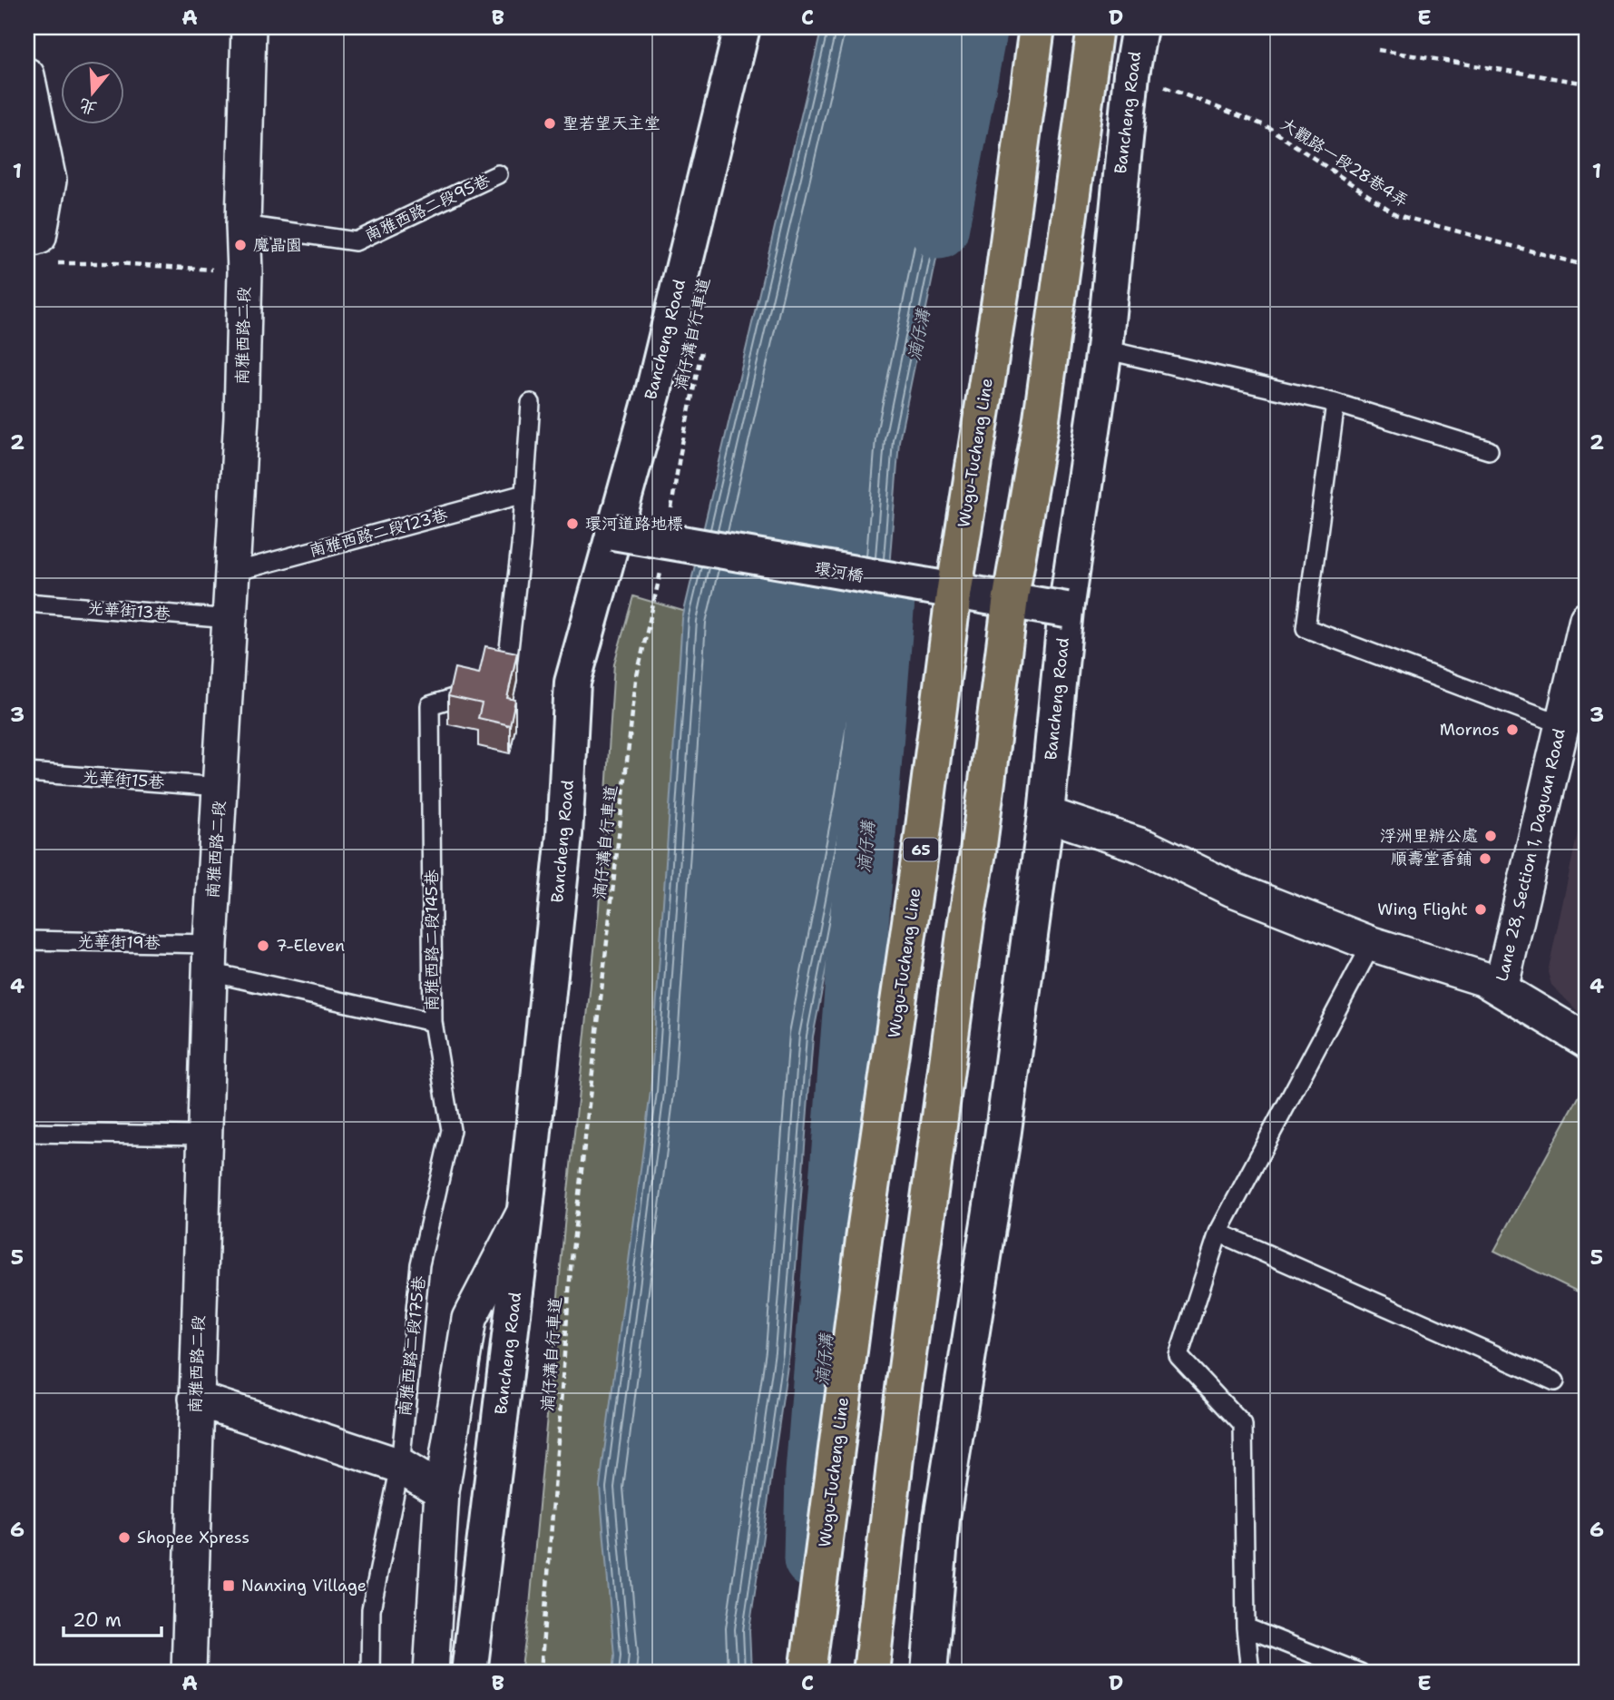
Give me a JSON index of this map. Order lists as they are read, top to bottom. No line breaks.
{"streets":{"highway":["Wugu-Tucheng Line","65"],"street":["Bancheng Road","南雅西路二段","環河橋","Lane 28, Section 1, Daguan Road"],"lane":["南雅西路二段95巷","南雅西路二段123巷","光華街13巷","光華街15巷","南雅西路二段145巷","光華街19巷","南雅西路二段175巷"],"path":["大觀路一段28巷4弄","湳仔溝自行車道"]},"crossings":[["Bancheng Road","大觀路一段28巷4弄"],["Bancheng Road","環河橋"],["Bancheng Road","Lane 28, Section 1, Daguan Road"],["南雅西路二段95巷","南雅西路二段"],["湳仔溝自行車道","環河橋"],["南雅西路二段","南雅西路二段123巷"],["南雅西路二段","光華街13巷"],["南雅西路二段","光華街15巷"],["南雅西路二段","南雅西路二段145巷"],["南雅西路二段","光華街19巷"],["南雅西路二段123巷","南雅西路二段145巷"],["南雅西路二段145巷","光華街19巷"],["南雅西路二段145巷","南雅西路二段175巷"]],"water":["湳仔溝"],"places":{"other":["聖若望天主堂","魔晶園","環河道路地標","Mornos","浮洲里辦公處","順壽堂香鋪","Wing Flight","7-Eleven","Shopee Xpress"],"transit":["Nanxing Village"]},"scale_bar":"20 m","north":"bottom","grid":{"columns":["A","B","C","D","E"],"rows":["1","2","3","4","5","6"]}}
